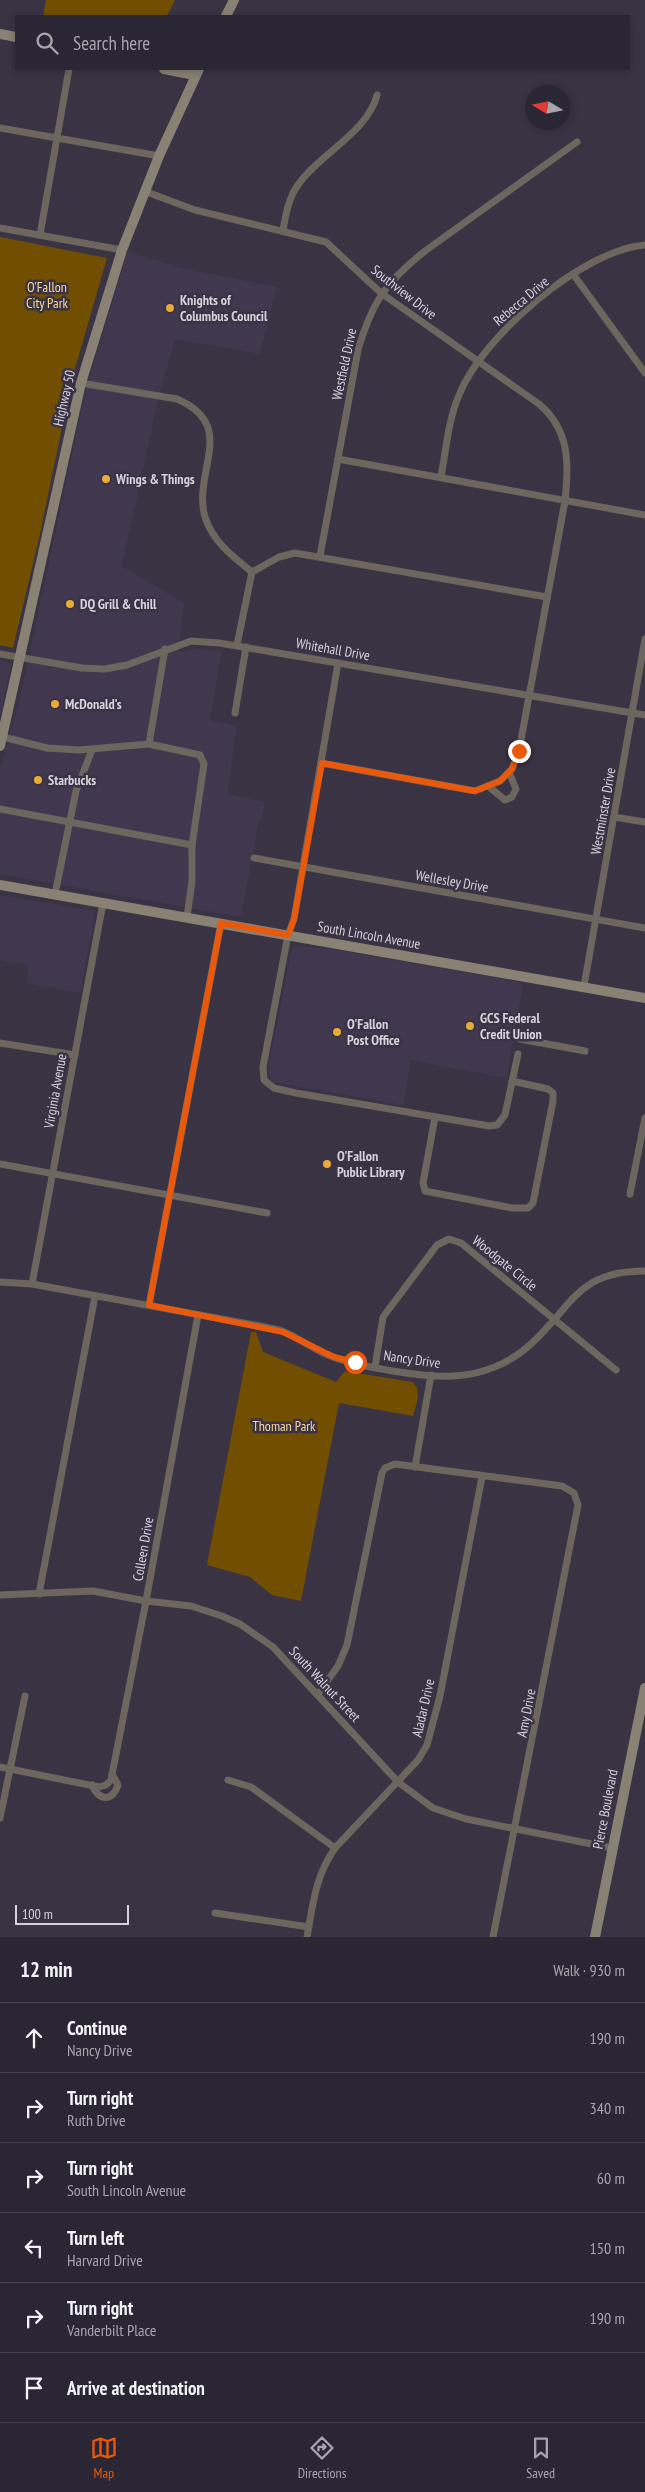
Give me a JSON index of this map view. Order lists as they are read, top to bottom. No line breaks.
{"streets":{"main road":["Highway 50","South Lincoln Avenue","Pierce Boulevard"],"street":["Southview Drive","Rebecca Drive","Westfield Drive","Whitehall Drive","Westminster Drive","Wellesley Drive","Virginia Avenue","Woodgate Circle","Nancy Drive","Colleen Drive","South Walnut Street","Aladar Drive","Amy Drive"]},"crossings":[["Southview Drive","Rebecca Drive"],["Southview Drive","Westfield Drive"],["Southview Drive","Highway 50"],["Southview Drive","Whitehall Drive"],["Highway 50","Whitehall Drive"],["Whitehall Drive","Westminster Drive"],["Westminster Drive","Wellesley Drive"],["Westminster Drive","South Lincoln Avenue"],["South Lincoln Avenue","Virginia Avenue"],["Virginia Avenue","Nancy Drive"],["Woodgate Circle","Nancy Drive"],["Nancy Drive","Colleen Drive"],["Colleen Drive","South Walnut Street"],["South Walnut Street","Aladar Drive"],["South Walnut Street","Amy Drive"],["South Walnut Street","Pierce Boulevard"],["Aladar Drive","Amy Drive"]],"parks":["O'Fallon City Park","Thoman Park"],"places":["Knights of Columbus Council","Wings & Things","DQ Grill & Chill","McDonald's","Starbucks","GCS Federal Credit Union","O'Fallon Post Office","O'Fallon Public Library"],"scale_bar":"100 m","north":"left","page":{"search":"Search here","scale":"100 m","heading":["12 min","Walk · 930 m"],"list":[["Continue","Nancy Drive","190 m"],["Turn right","Ruth Drive","340 m"],["Turn right","South Lincoln Avenue","60 m"],["Turn left","Harvard Drive","150 m"],["Turn right","Vanderbilt Place","190 m"],"Arrive at destination"],"nav":["Map","Directions","Saved"]}}
